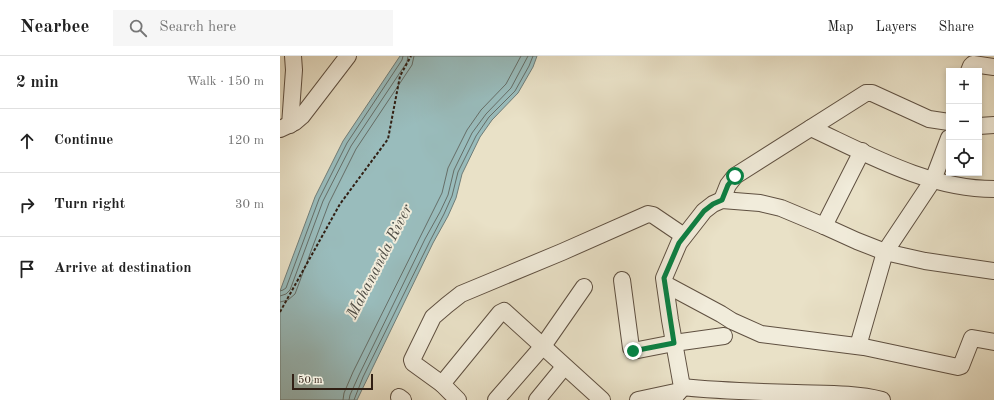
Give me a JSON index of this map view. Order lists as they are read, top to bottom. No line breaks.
{"water":["Mahananda River"],"scale_bar":"50 m","page":{"header":"Nearbee","search":"Search here","nav":["Map","Layers","Share"],"heading":["2 min","Walk · 150 m"],"map_buttons":["+","−"],"list":[["Continue","120 m"],["Turn right","30 m"],"Arrive at destination"],"scale":"50 m"}}
